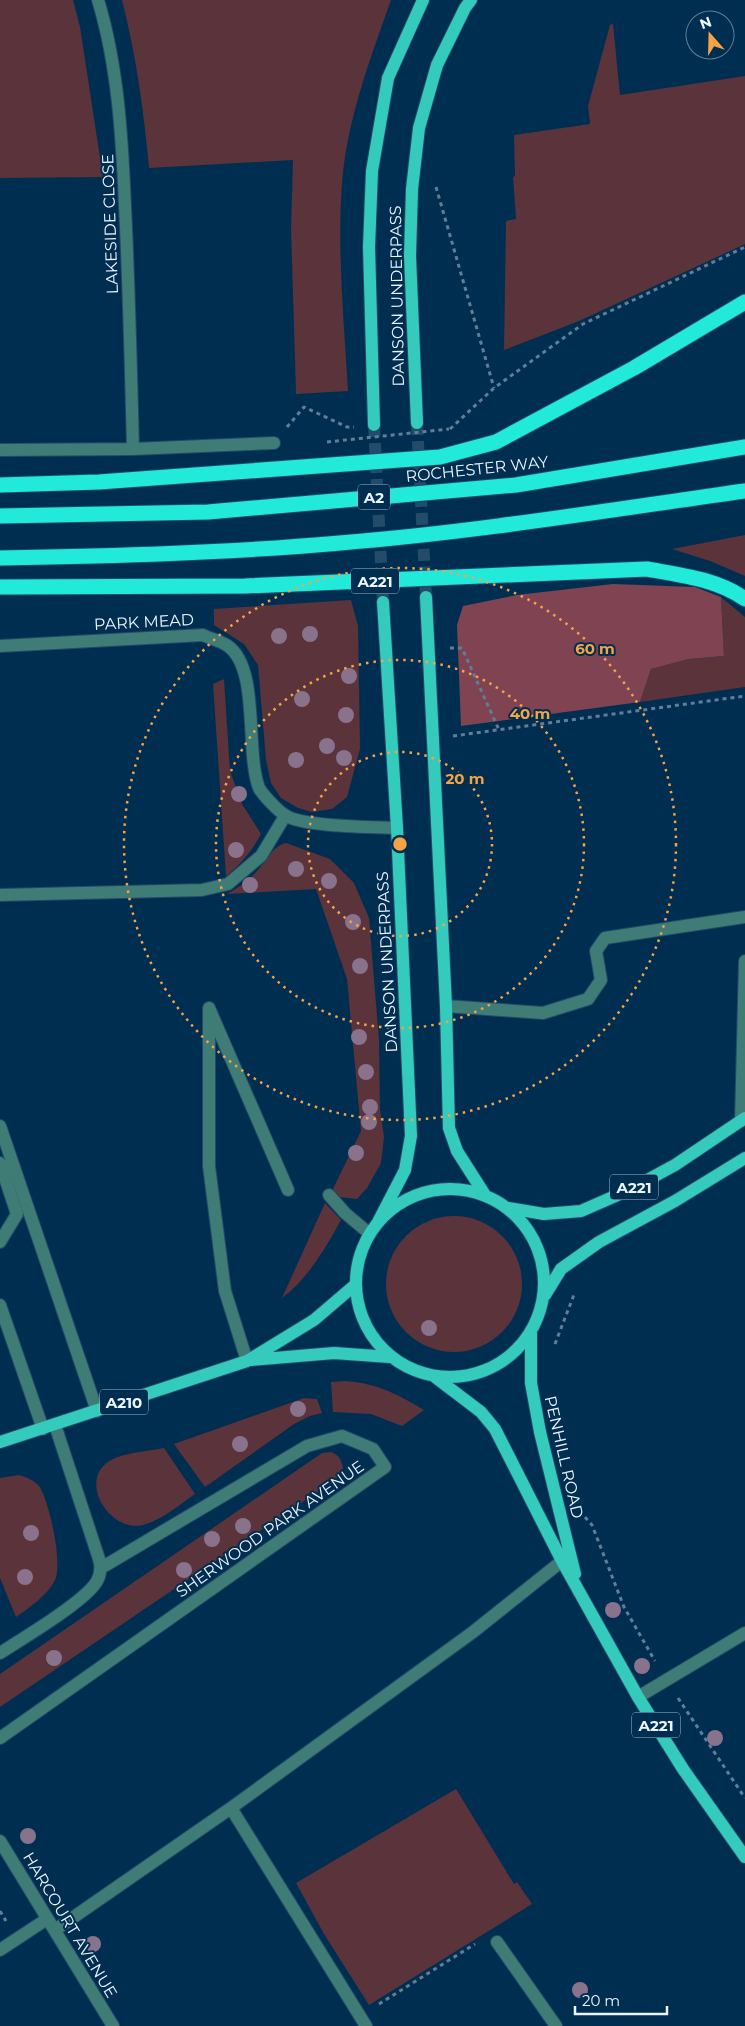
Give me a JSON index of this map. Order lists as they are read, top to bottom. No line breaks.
{"streets":{"highway":["ROCHESTER WAY","A2","A221"],"main road":["DANSON UNDERPASS","A210","PENHILL ROAD"],"street":["LAKESIDE CLOSE","PARK MEAD","SHERWOOD PARK AVENUE","HARCOURT AVENUE"]},"crossings":[["DANSON UNDERPASS","PENHILL ROAD"],["A221","PENHILL ROAD"]],"scale_bar":"20 m","north":"top","rings":["60 m","40 m","20 m"]}
